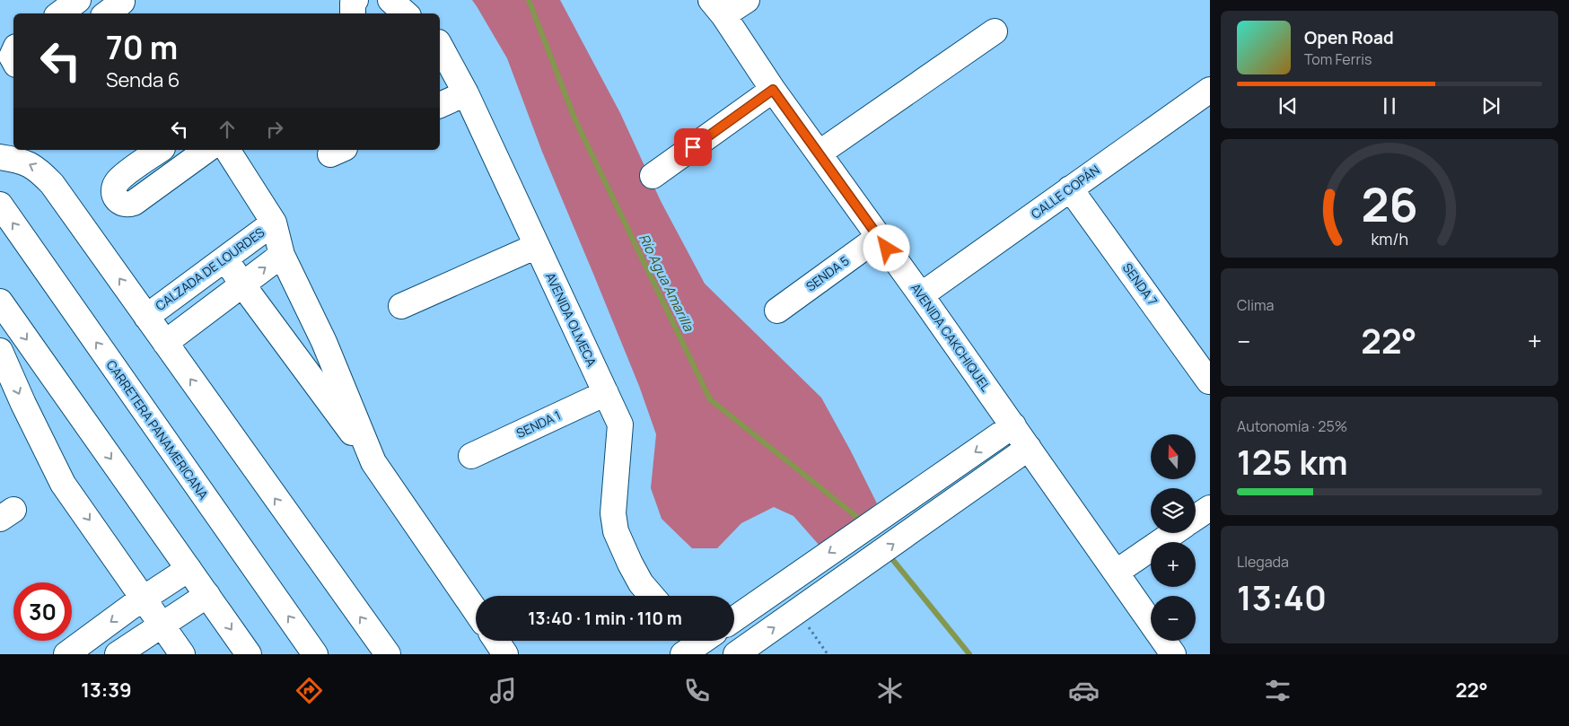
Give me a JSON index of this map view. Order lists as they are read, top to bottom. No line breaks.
{"streets":{"main road":["CALLE COPÁN","CALZADA DE LOURDES","SENDA 5","SENDA 7","AVENIDA OLMECA","AVENIDA CAKCHIQUEL","SENDA 1","CARRETERA PANAMERICANA"]},"crossings":[["CALLE COPÁN","SENDA 7"],["CALLE COPÁN","AVENIDA CAKCHIQUEL"],["SENDA 5","AVENIDA CAKCHIQUEL"],["AVENIDA OLMECA","SENDA 1"]],"water":["Río Agua Amarilla"],"north":"top","page":{"turn":["70 m","Senda 6"],"song":["Open Road","Tom Ferris"],"tile":["Clima",["Autonomía · 25%","125 km"],["Llegada","13:40"]],"heat":["−","22°","+"],"map_buttons":["+","−"],"limit":"30","trip":"13:40 · 1 min · 110 m","tabs":["13:39","22°"],"gauge":["26","km/h"]}}
